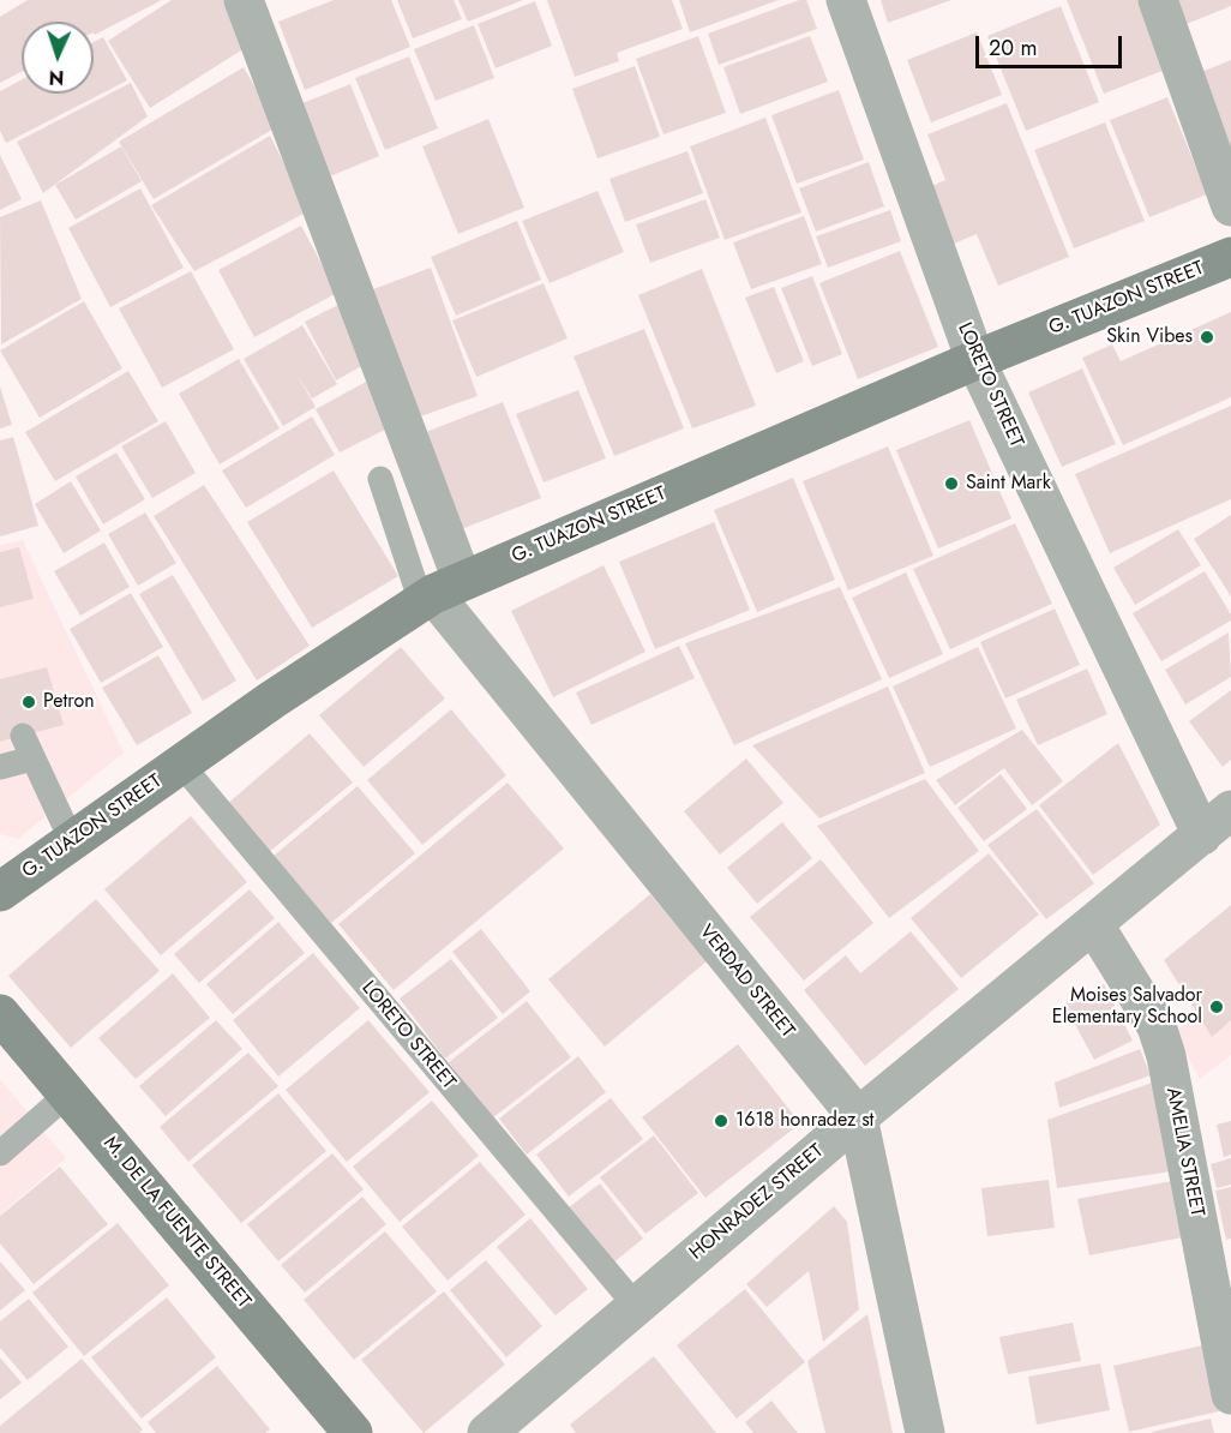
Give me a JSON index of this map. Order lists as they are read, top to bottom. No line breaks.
{"streets":{"street":["G. TUAZON STREET","LORETO STREET","VERDAD STREET","AMELIA STREET","HONRADEZ STREET","M. DE LA FUENTE STREET"]},"crossings":[["G. TUAZON STREET","LORETO STREET"],["G. TUAZON STREET","VERDAD STREET"],["LORETO STREET","HONRADEZ STREET"],["VERDAD STREET","HONRADEZ STREET"],["AMELIA STREET","HONRADEZ STREET"]],"places":["Skin Vibes","Saint Mark","Petron","Moises Salvador Elementary School","1618 honradez st"],"scale_bar":"20 m","north":"bottom"}
